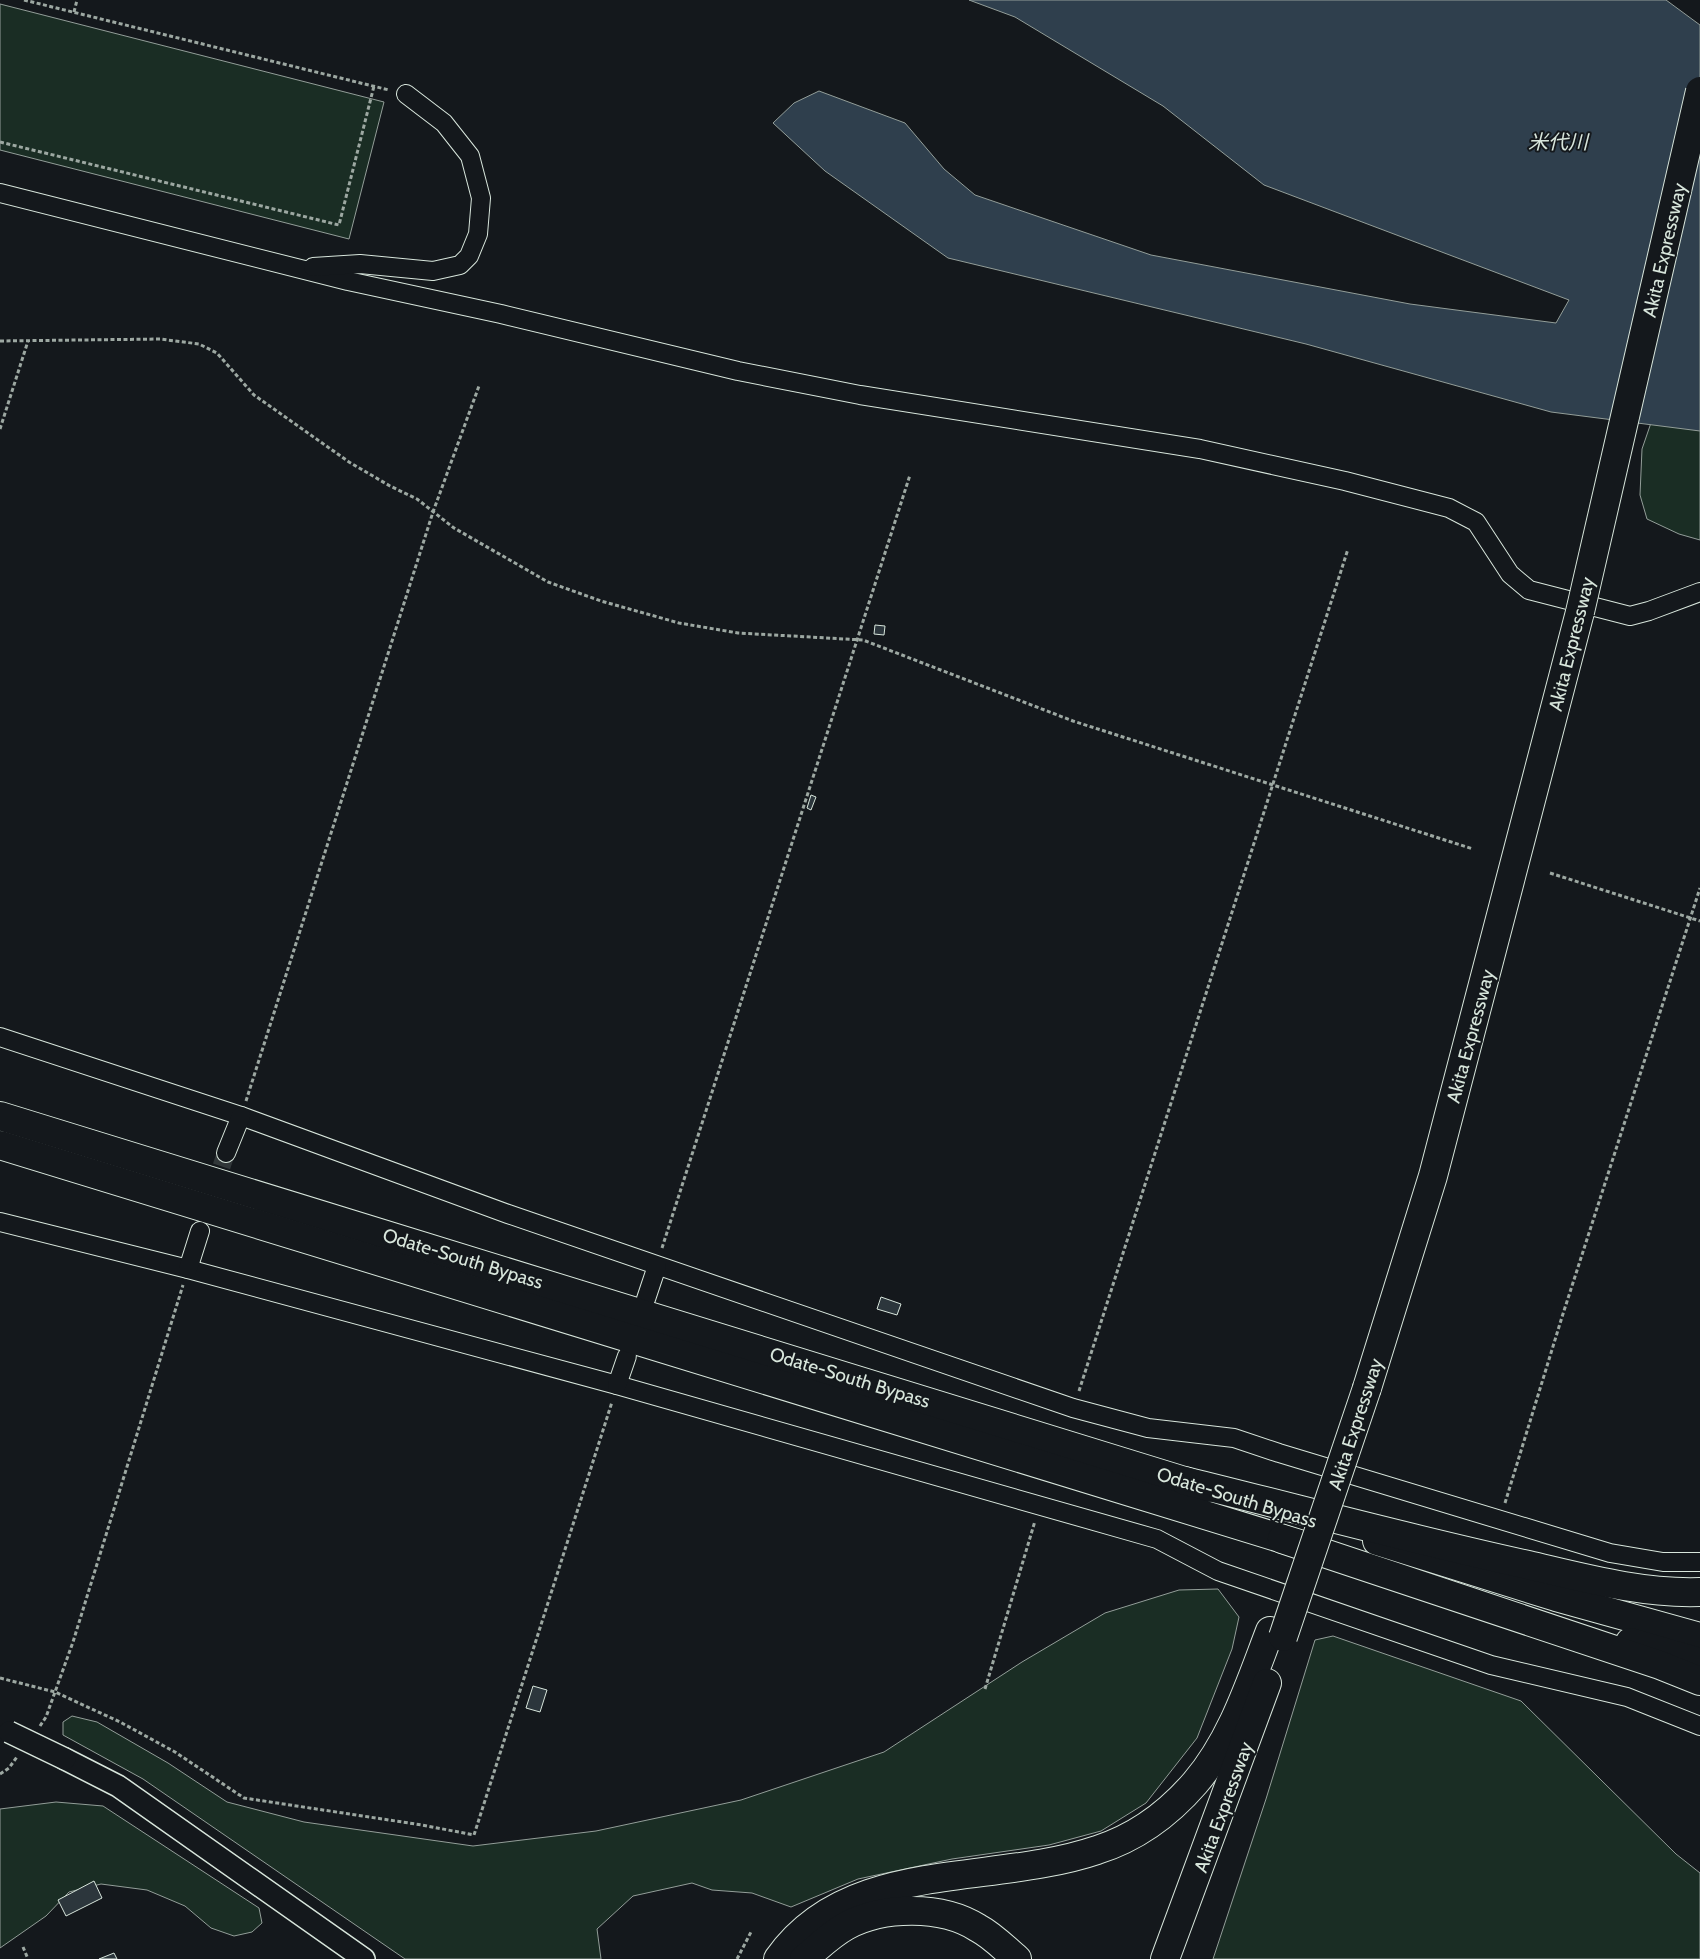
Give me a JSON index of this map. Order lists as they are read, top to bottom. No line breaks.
{"streets":{"highway":["Akita Expressway","Odate-South Bypass"]},"water":["米代川"]}
